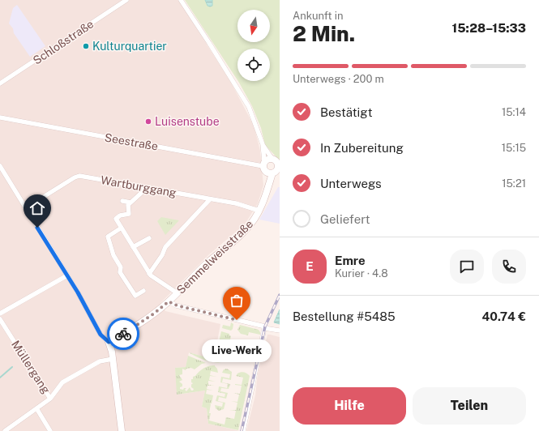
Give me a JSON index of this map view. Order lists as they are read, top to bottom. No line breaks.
{"streets":{"main road":["Semmelweisstraße"],"street":["Schloßstraße","Seestraße","Wartburggang","Müllergang"]},"crossings":[["Seestraße","Semmelweisstraße"],["Wartburggang","Semmelweisstraße"]],"places":["Kulturquartier","Luisenstube","Live-Werk"],"north":"bottom","page":{"heading":["2 Min.","Ankunft in","15:28–15:33"],"panel":["Emre","Kurier · 4.8","Bestellung #5485","40.74 €"],"bar":"Unterwegs · 200 m","list":[["Bestätigt","15:14"],["In Zubereitung","15:15"],["Unterwegs","15:21"],"Geliefert"],"round":"E","bubble":"Live-Werk","buttons":["Hilfe","Teilen"]}}
